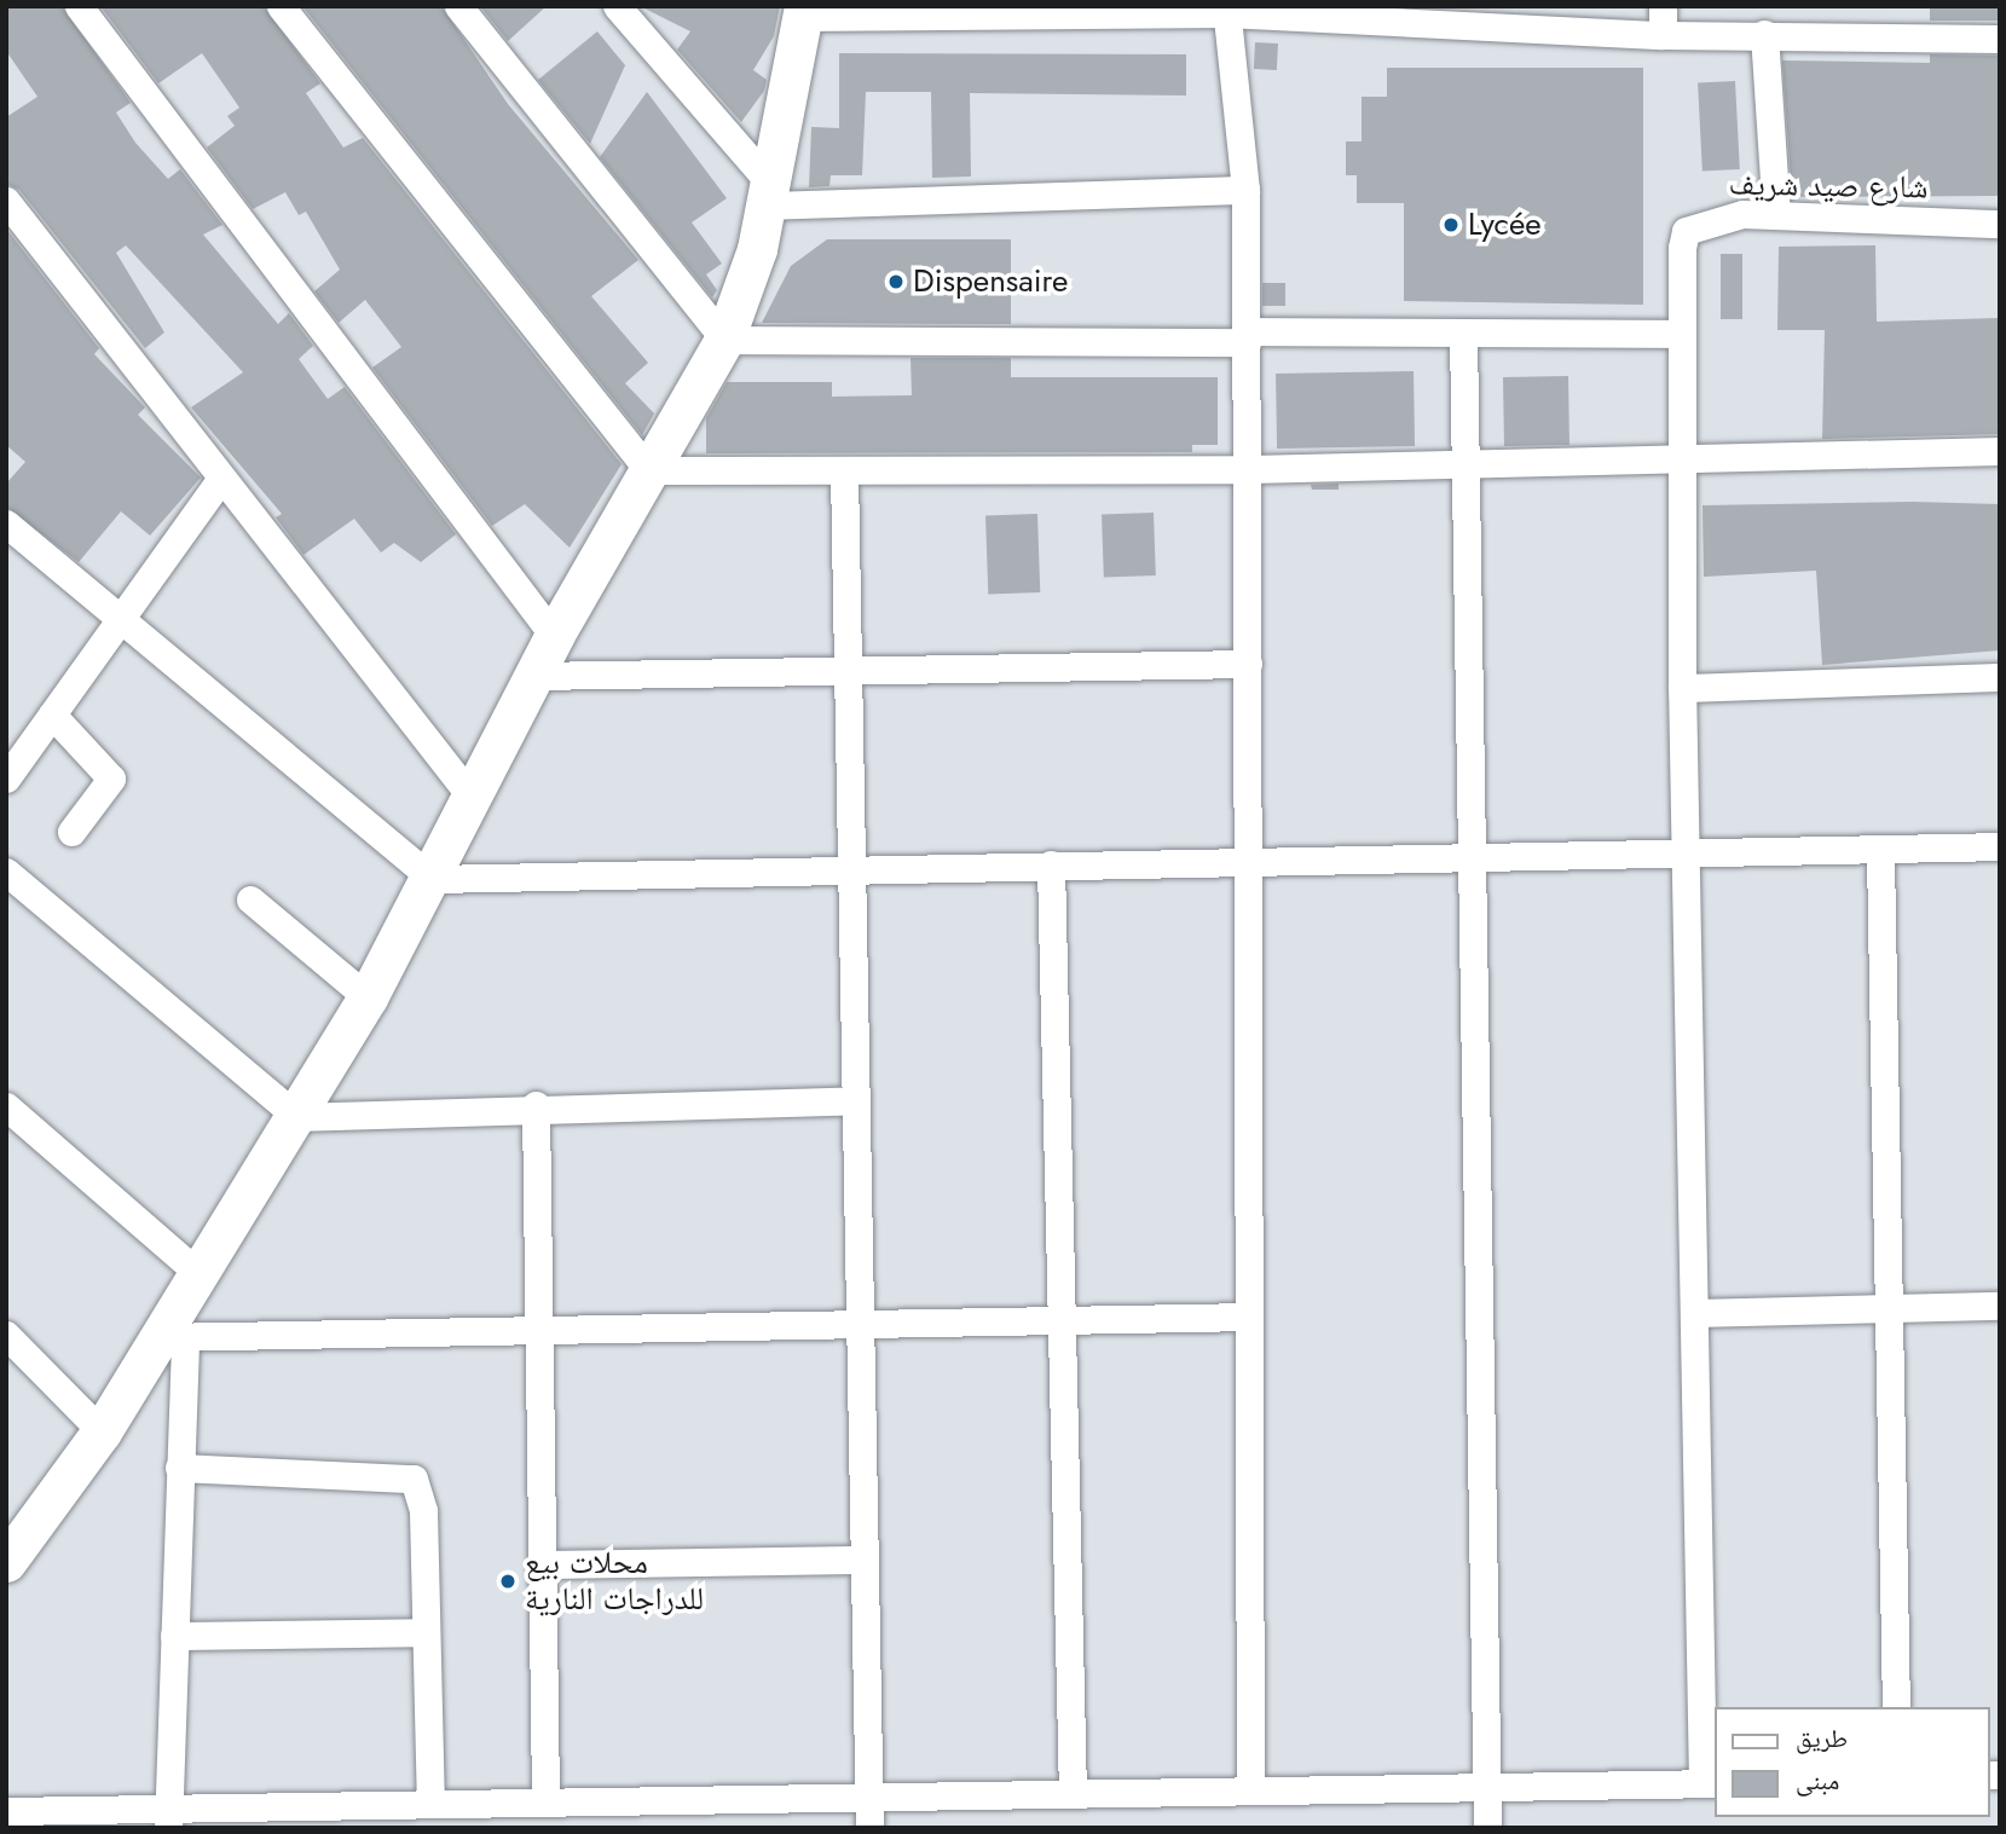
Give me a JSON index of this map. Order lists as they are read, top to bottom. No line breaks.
{"streets":{"street":["شارع صيد شريف"]},"places":["Lycée","Dispensaire","محلات بيع للدراجات النارية"],"legend":["طريق","مبنى"]}
